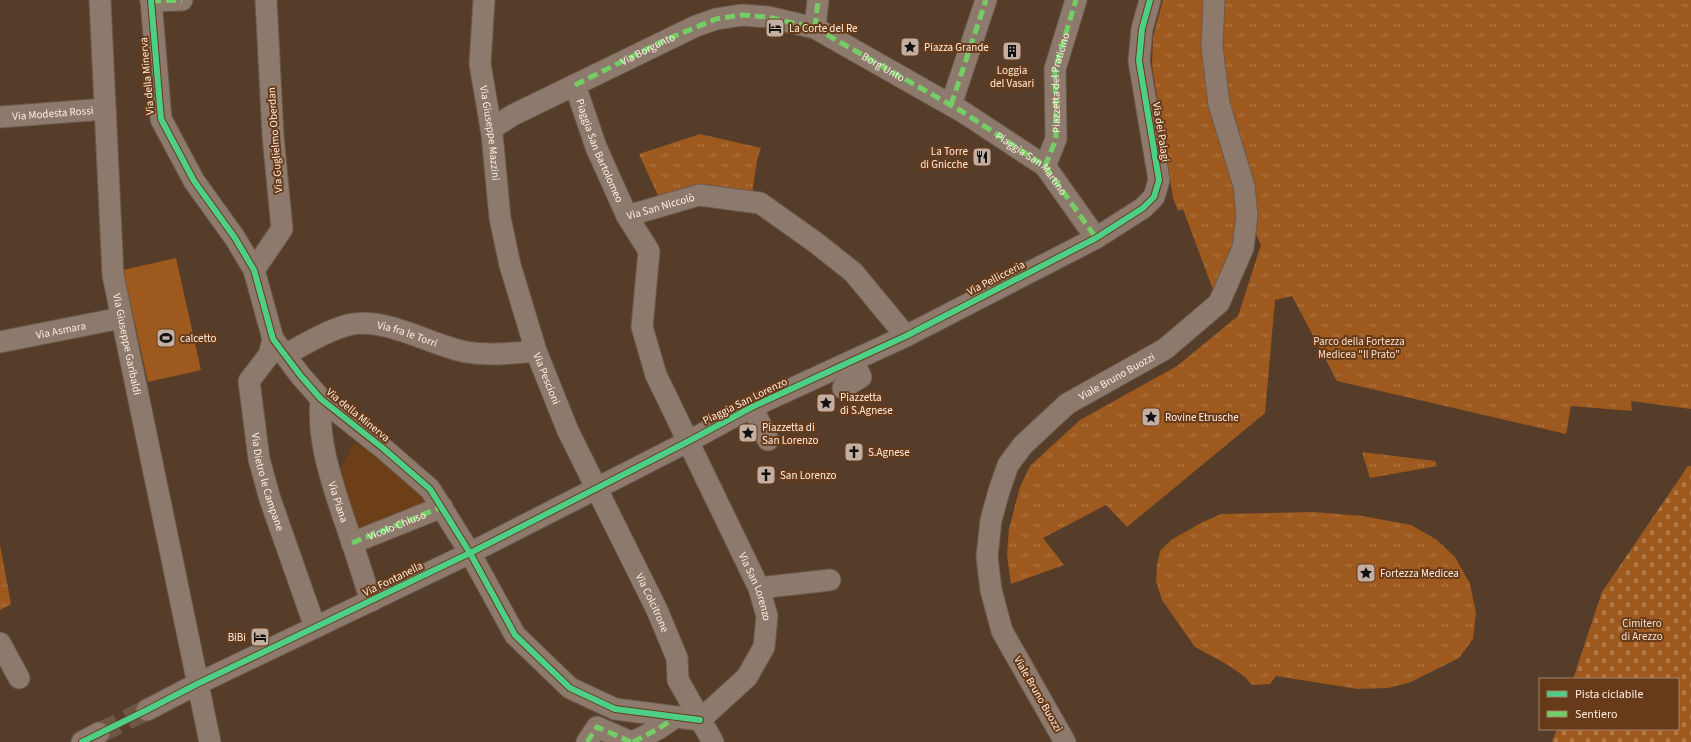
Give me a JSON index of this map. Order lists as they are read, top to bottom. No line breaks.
{"streets":{"street":["Via Borgunto","Borg'Unto","Via della Minerva","Piazzetta del Praticino","Via Modesta Rossi","Via dei Palagi","Via Giuseppe Mazzini","Via Guglielmo Oberdan","Piaggia San Bartolomeo","Piaggia San Martino","Via San Niccolò","Via Pellicceria","Via Asmara","Via fra le Torri","Via Giuseppe Garibaldi","Viale Bruno Buozzi","Via Pescioni","Piaggia San Lorenzo","Via Dietro le Campane","Via Piana","Vicolo Chiuso","Via Fontanella","Via San Lorenzo","Via Colcitrone"]},"crossings":[["Via Borgunto","Borg'Unto"],["Via Borgunto","Via Giuseppe Mazzini"],["Via Borgunto","Piaggia San Bartolomeo"],["Borg'Unto","Piaggia San Martino"],["Via della Minerva","Via Guglielmo Oberdan"],["Via della Minerva","Via fra le Torri"],["Via della Minerva","Via Dietro le Campane"],["Via della Minerva","Via Piana"],["Via della Minerva","Vicolo Chiuso"],["Via della Minerva","Via Fontanella"],["Via della Minerva","Via San Lorenzo"],["Via della Minerva","Via Colcitrone"],["Piazzetta del Praticino","Piaggia San Martino"],["Via Modesta Rossi","Via Giuseppe Garibaldi"],["Via dei Palagi","Piaggia San Martino"],["Via dei Palagi","Via Pellicceria"],["Via Giuseppe Mazzini","Via Pescioni"],["Piaggia San Bartolomeo","Via San Niccolò"],["Piaggia San Martino","Via Pellicceria"],["Via San Niccolò","Via Pellicceria"],["Via San Niccolò","Piaggia San Lorenzo"],["Via San Niccolò","Via San Lorenzo"],["Via Pellicceria","Piaggia San Lorenzo"],["Via Asmara","Via Giuseppe Garibaldi"],["Via fra le Torri","Via Pescioni"],["Via fra le Torri","Via Dietro le Campane"],["Via Giuseppe Garibaldi","Via Fontanella"],["Via Pescioni","Piaggia San Lorenzo"],["Via Pescioni","Via Fontanella"],["Via Pescioni","Via Colcitrone"],["Piaggia San Lorenzo","Via Fontanella"],["Piaggia San Lorenzo","Via San Lorenzo"],["Piaggia San Lorenzo","Via Colcitrone"],["Via Dietro le Campane","Via Fontanella"],["Via Piana","Vicolo Chiuso"],["Via Piana","Via Fontanella"],["Via Fontanella","Via Colcitrone"],["Via San Lorenzo","Via Colcitrone"]],"parks":["Parco della Fortezza Medicea \"Il Prato\"","Cimitero di Arezzo"],"places":{"hotel":["La Corte del Re","BiBi"],"place":["Piazza Grande","Piazzetta di S.Agnese","Rovine Etrusche","Piazzetta di San Lorenzo","Fortezza Medicea"],"building":["Loggia del Vasari"],"restaurant":["La Torre di Gnicche"],"sports":["calcetto"],"church":["S.Agnese","San Lorenzo"]},"legend":["Pista ciclabile","Sentiero"]}
